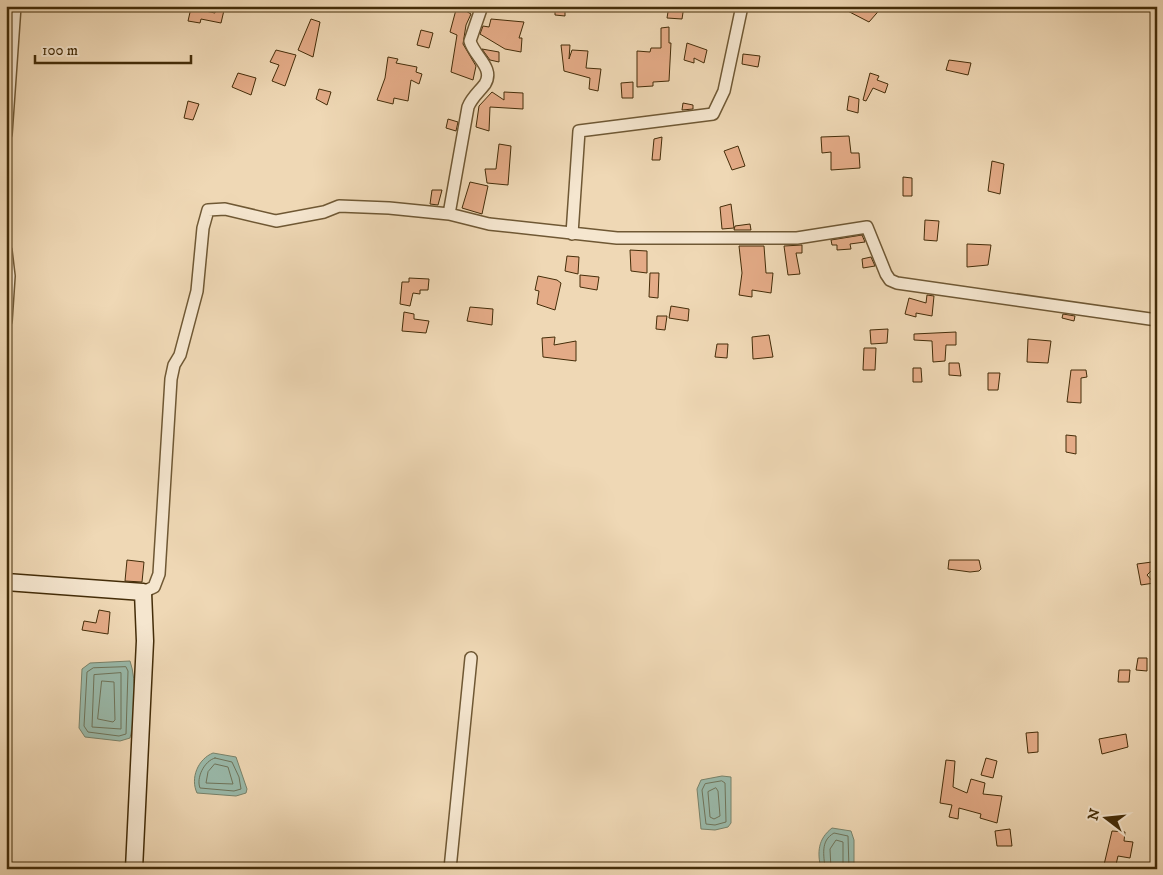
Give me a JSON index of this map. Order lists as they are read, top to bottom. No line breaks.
{"scale_bar":"100 m","north":"left"}
